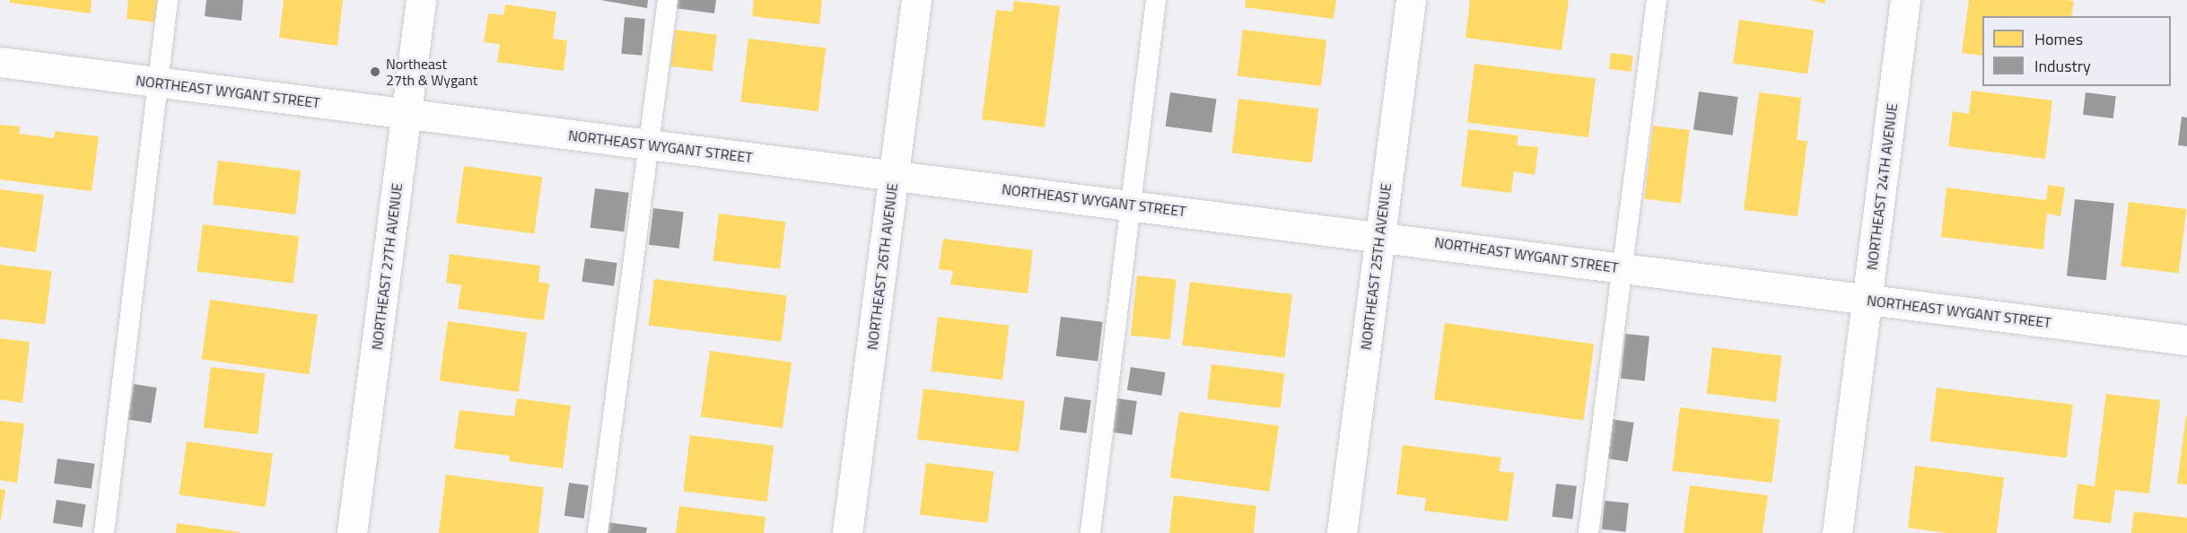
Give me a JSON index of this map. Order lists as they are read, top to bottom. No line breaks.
{"streets":{"street":["NORTHEAST WYGANT STREET","NORTHEAST 24TH AVENUE","NORTHEAST 27TH AVENUE","NORTHEAST 26TH AVENUE","NORTHEAST 25TH AVENUE"]},"crossings":[["NORTHEAST WYGANT STREET","NORTHEAST 24TH AVENUE"],["NORTHEAST WYGANT STREET","NORTHEAST 27TH AVENUE"],["NORTHEAST WYGANT STREET","NORTHEAST 26TH AVENUE"],["NORTHEAST WYGANT STREET","NORTHEAST 25TH AVENUE"]],"places":["Northeast 27th & Wygant"],"legend":["Homes","Industry"]}
